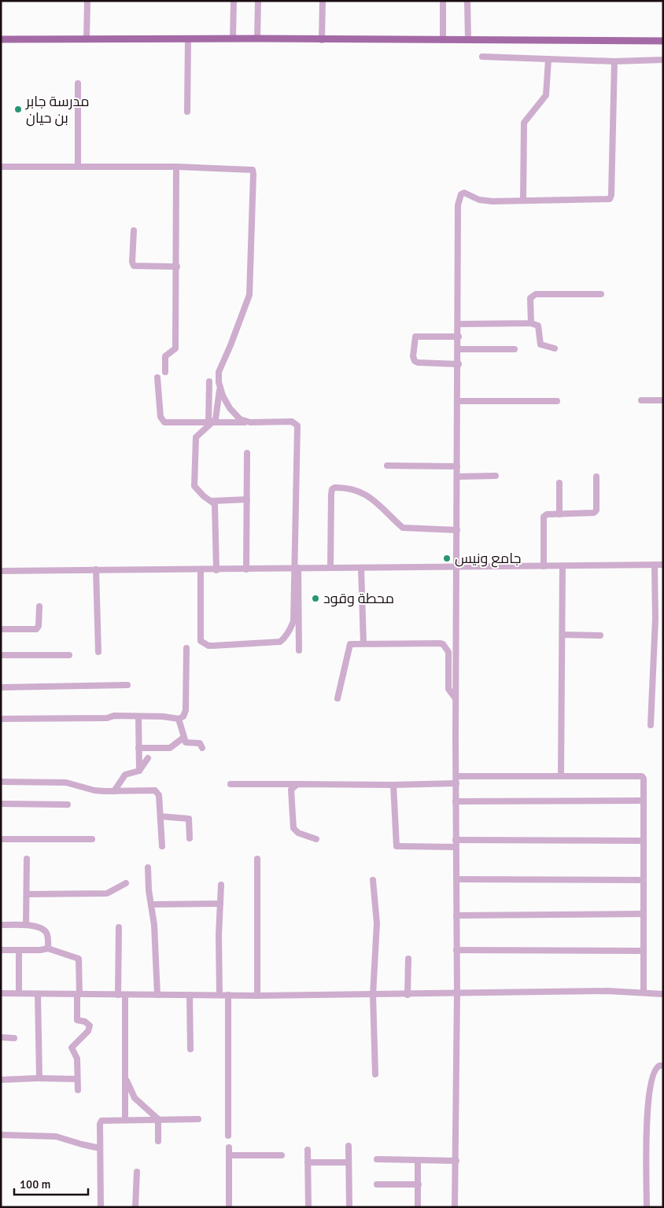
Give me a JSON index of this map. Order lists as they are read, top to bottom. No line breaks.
{"places":["مدرسة جابر بن حيان","جامع ونيس","محطة وقود"],"scale_bar":"100 m"}
